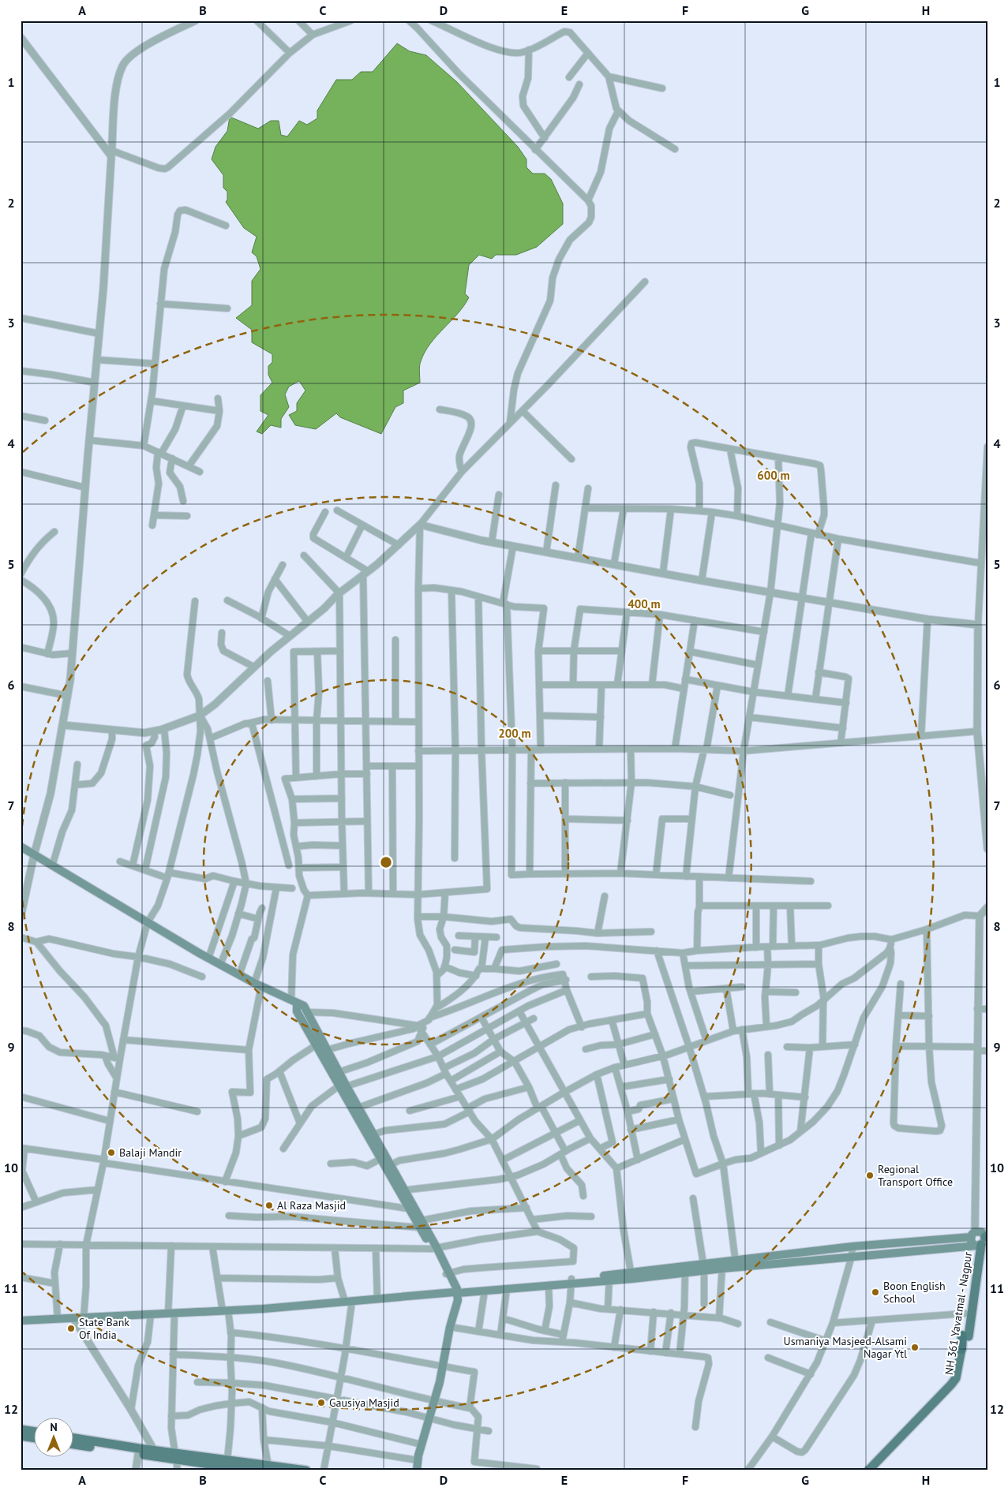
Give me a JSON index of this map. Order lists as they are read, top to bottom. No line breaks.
{"streets":{"main road":["NH 361 Yavatmal - Nagpur"]},"places":["Balaji Mandir","Regional Transport Office","Al Raza Masjid","Boon English School","State Bank Of India","Usmaniya Masjeed-Alsami Nagar Ytl","Gausiya Masjid"],"north":"top","grid":{"columns":["A","B","C","D","E","F","G","H"],"rows":["1","2","3","4","5","6","7","8","9","10","11","12"]},"rings":["600 m","400 m","200 m"]}
